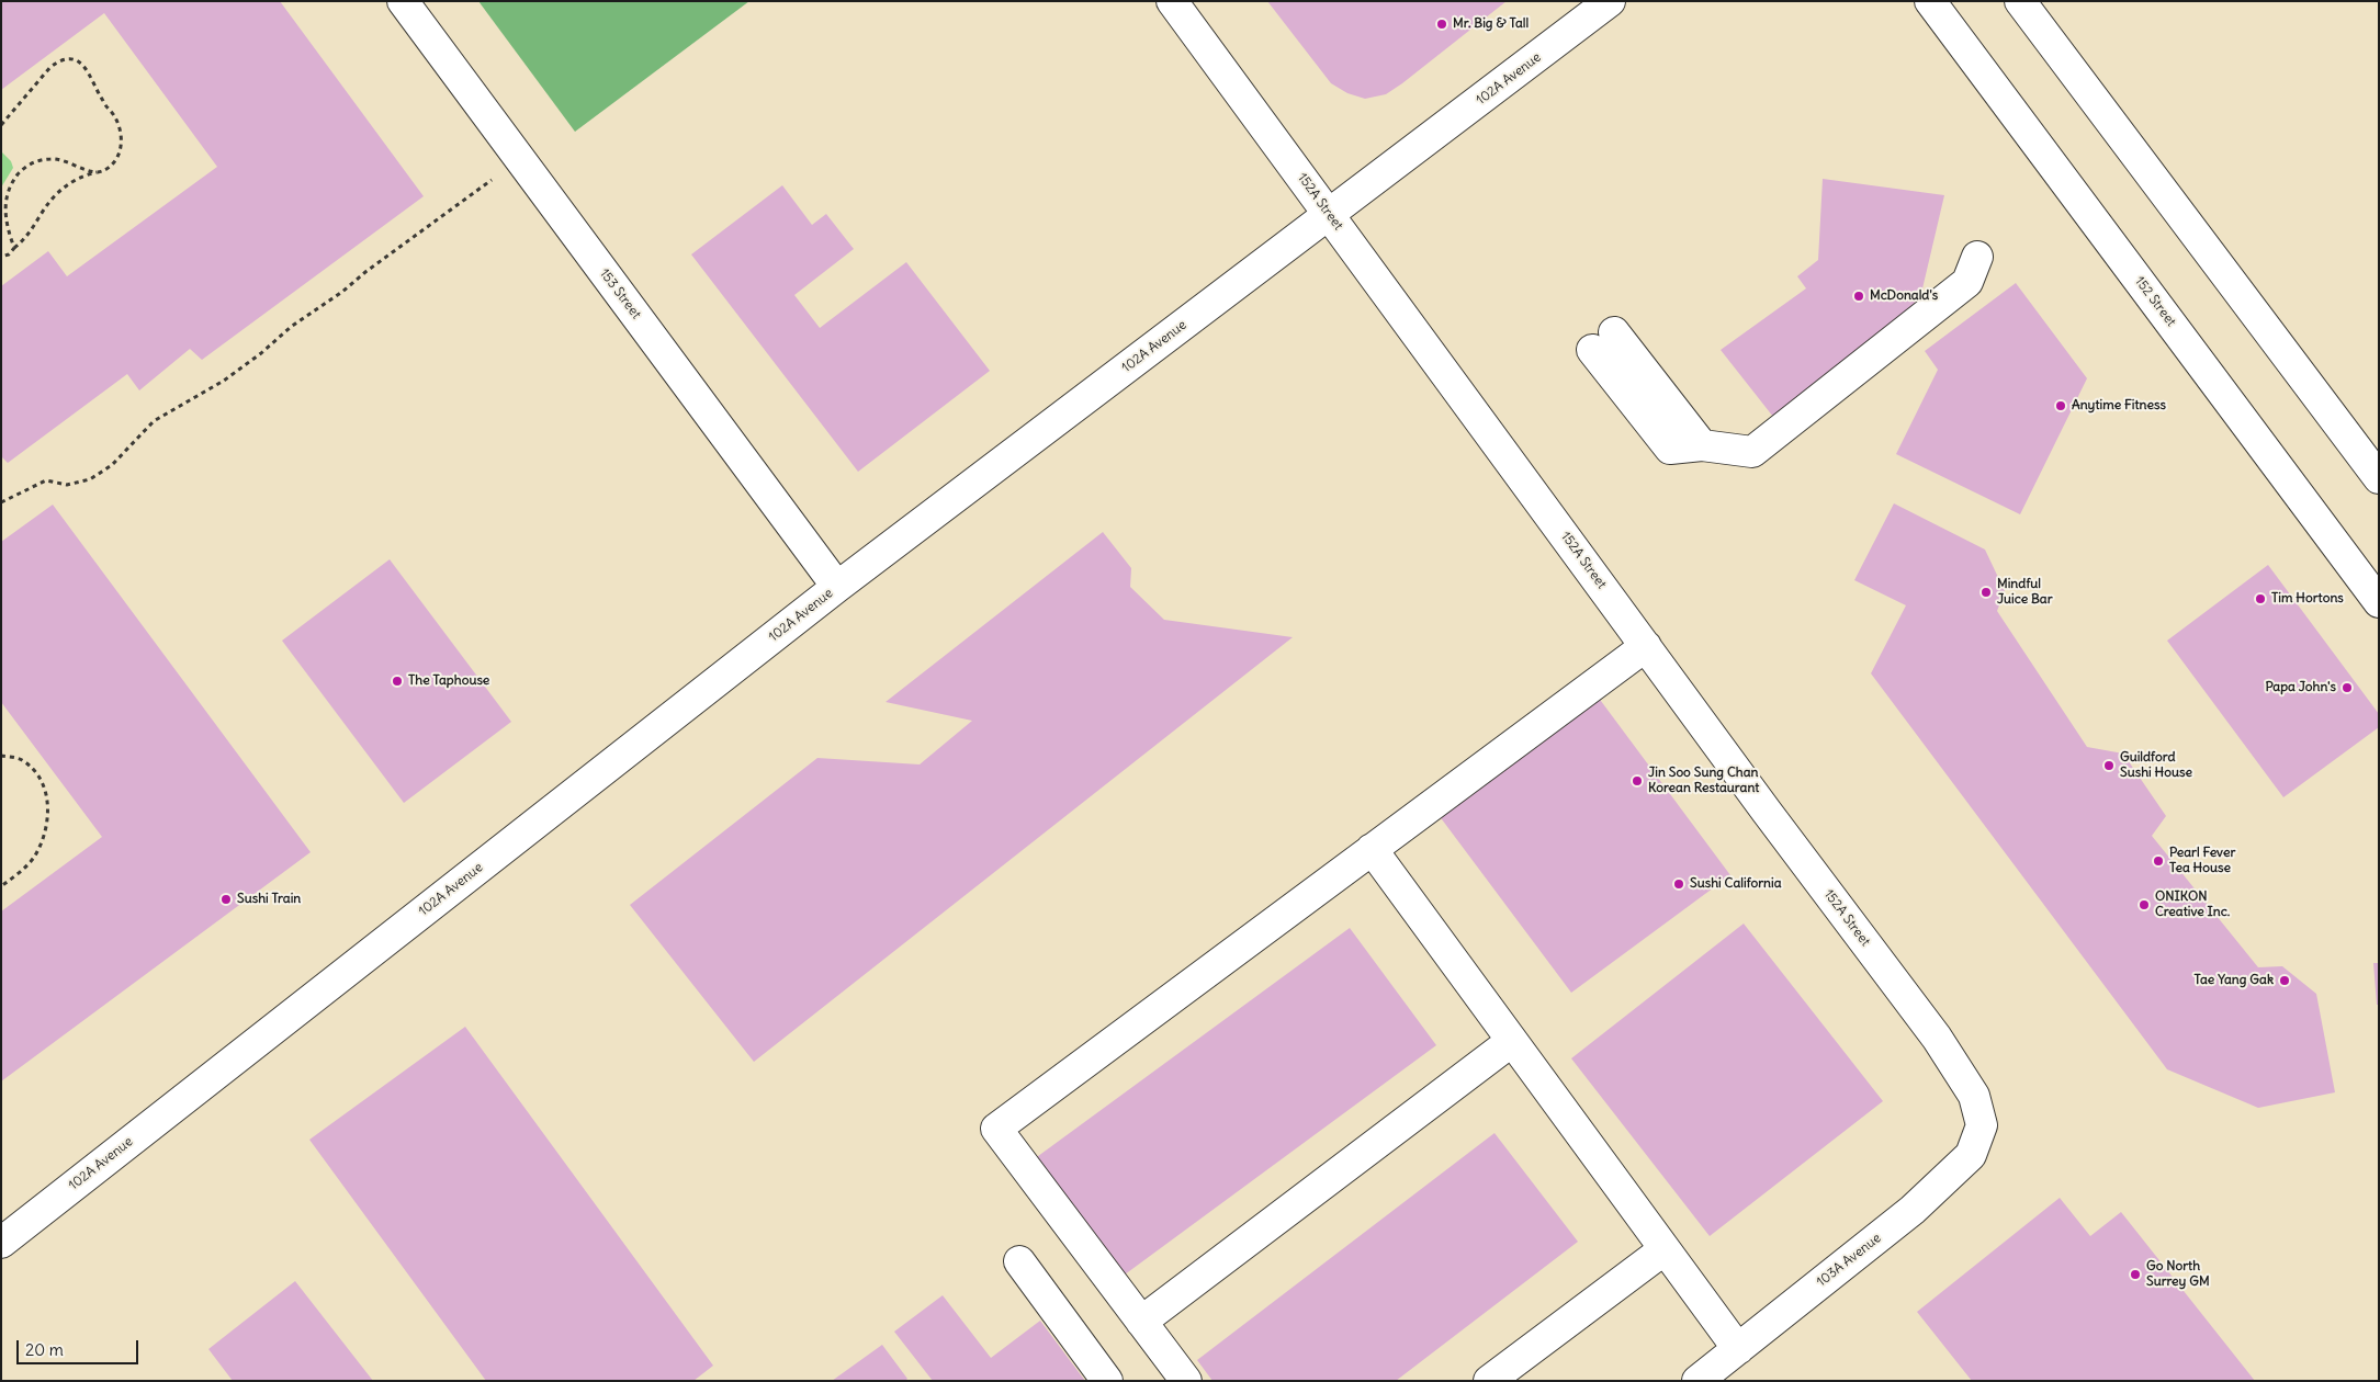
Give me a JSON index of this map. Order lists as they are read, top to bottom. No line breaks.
{"streets":{"street":["102A Avenue","152A Street","153 Street","152 Street","103A Avenue"]},"crossings":[["102A Avenue","152A Street"],["102A Avenue","153 Street"],["152A Street","103A Avenue"]],"places":["Mr. Big & Tall","McDonald's","Anytime Fitness","Mindful Juice Bar","Tim Hortons","The Taphouse","Papa John's","Guildford Sushi House","Jin Soo Sung Chan Korean Restaurant","Pearl Fever Tea House","Sushi California","Sushi Train","ONIKON Creative Inc.","Tae Yang Gak","Go North Surrey GM"],"scale_bar":"20 m"}
